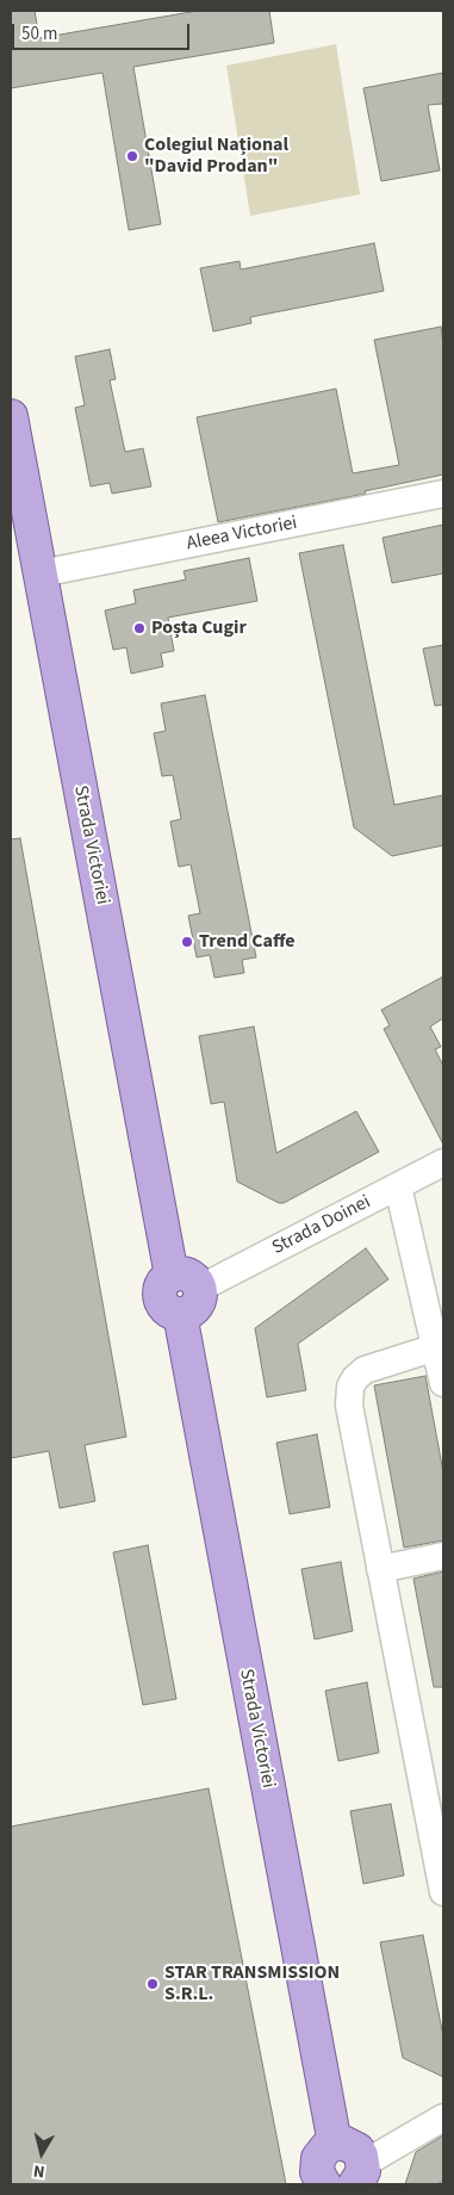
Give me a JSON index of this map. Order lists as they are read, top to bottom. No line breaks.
{"streets":{"main road":["Strada Victoriei"],"street":["Aleea Victoriei","Strada Doinei"]},"crossings":[["Aleea Victoriei","Strada Victoriei"],["Strada Victoriei","Strada Doinei"]],"places":["Colegiul Național \"David Prodan\"","Poșta Cugir","Trend Caffe","STAR TRANSMISSION S.R.L."],"scale_bar":"50 m","north":"bottom"}
